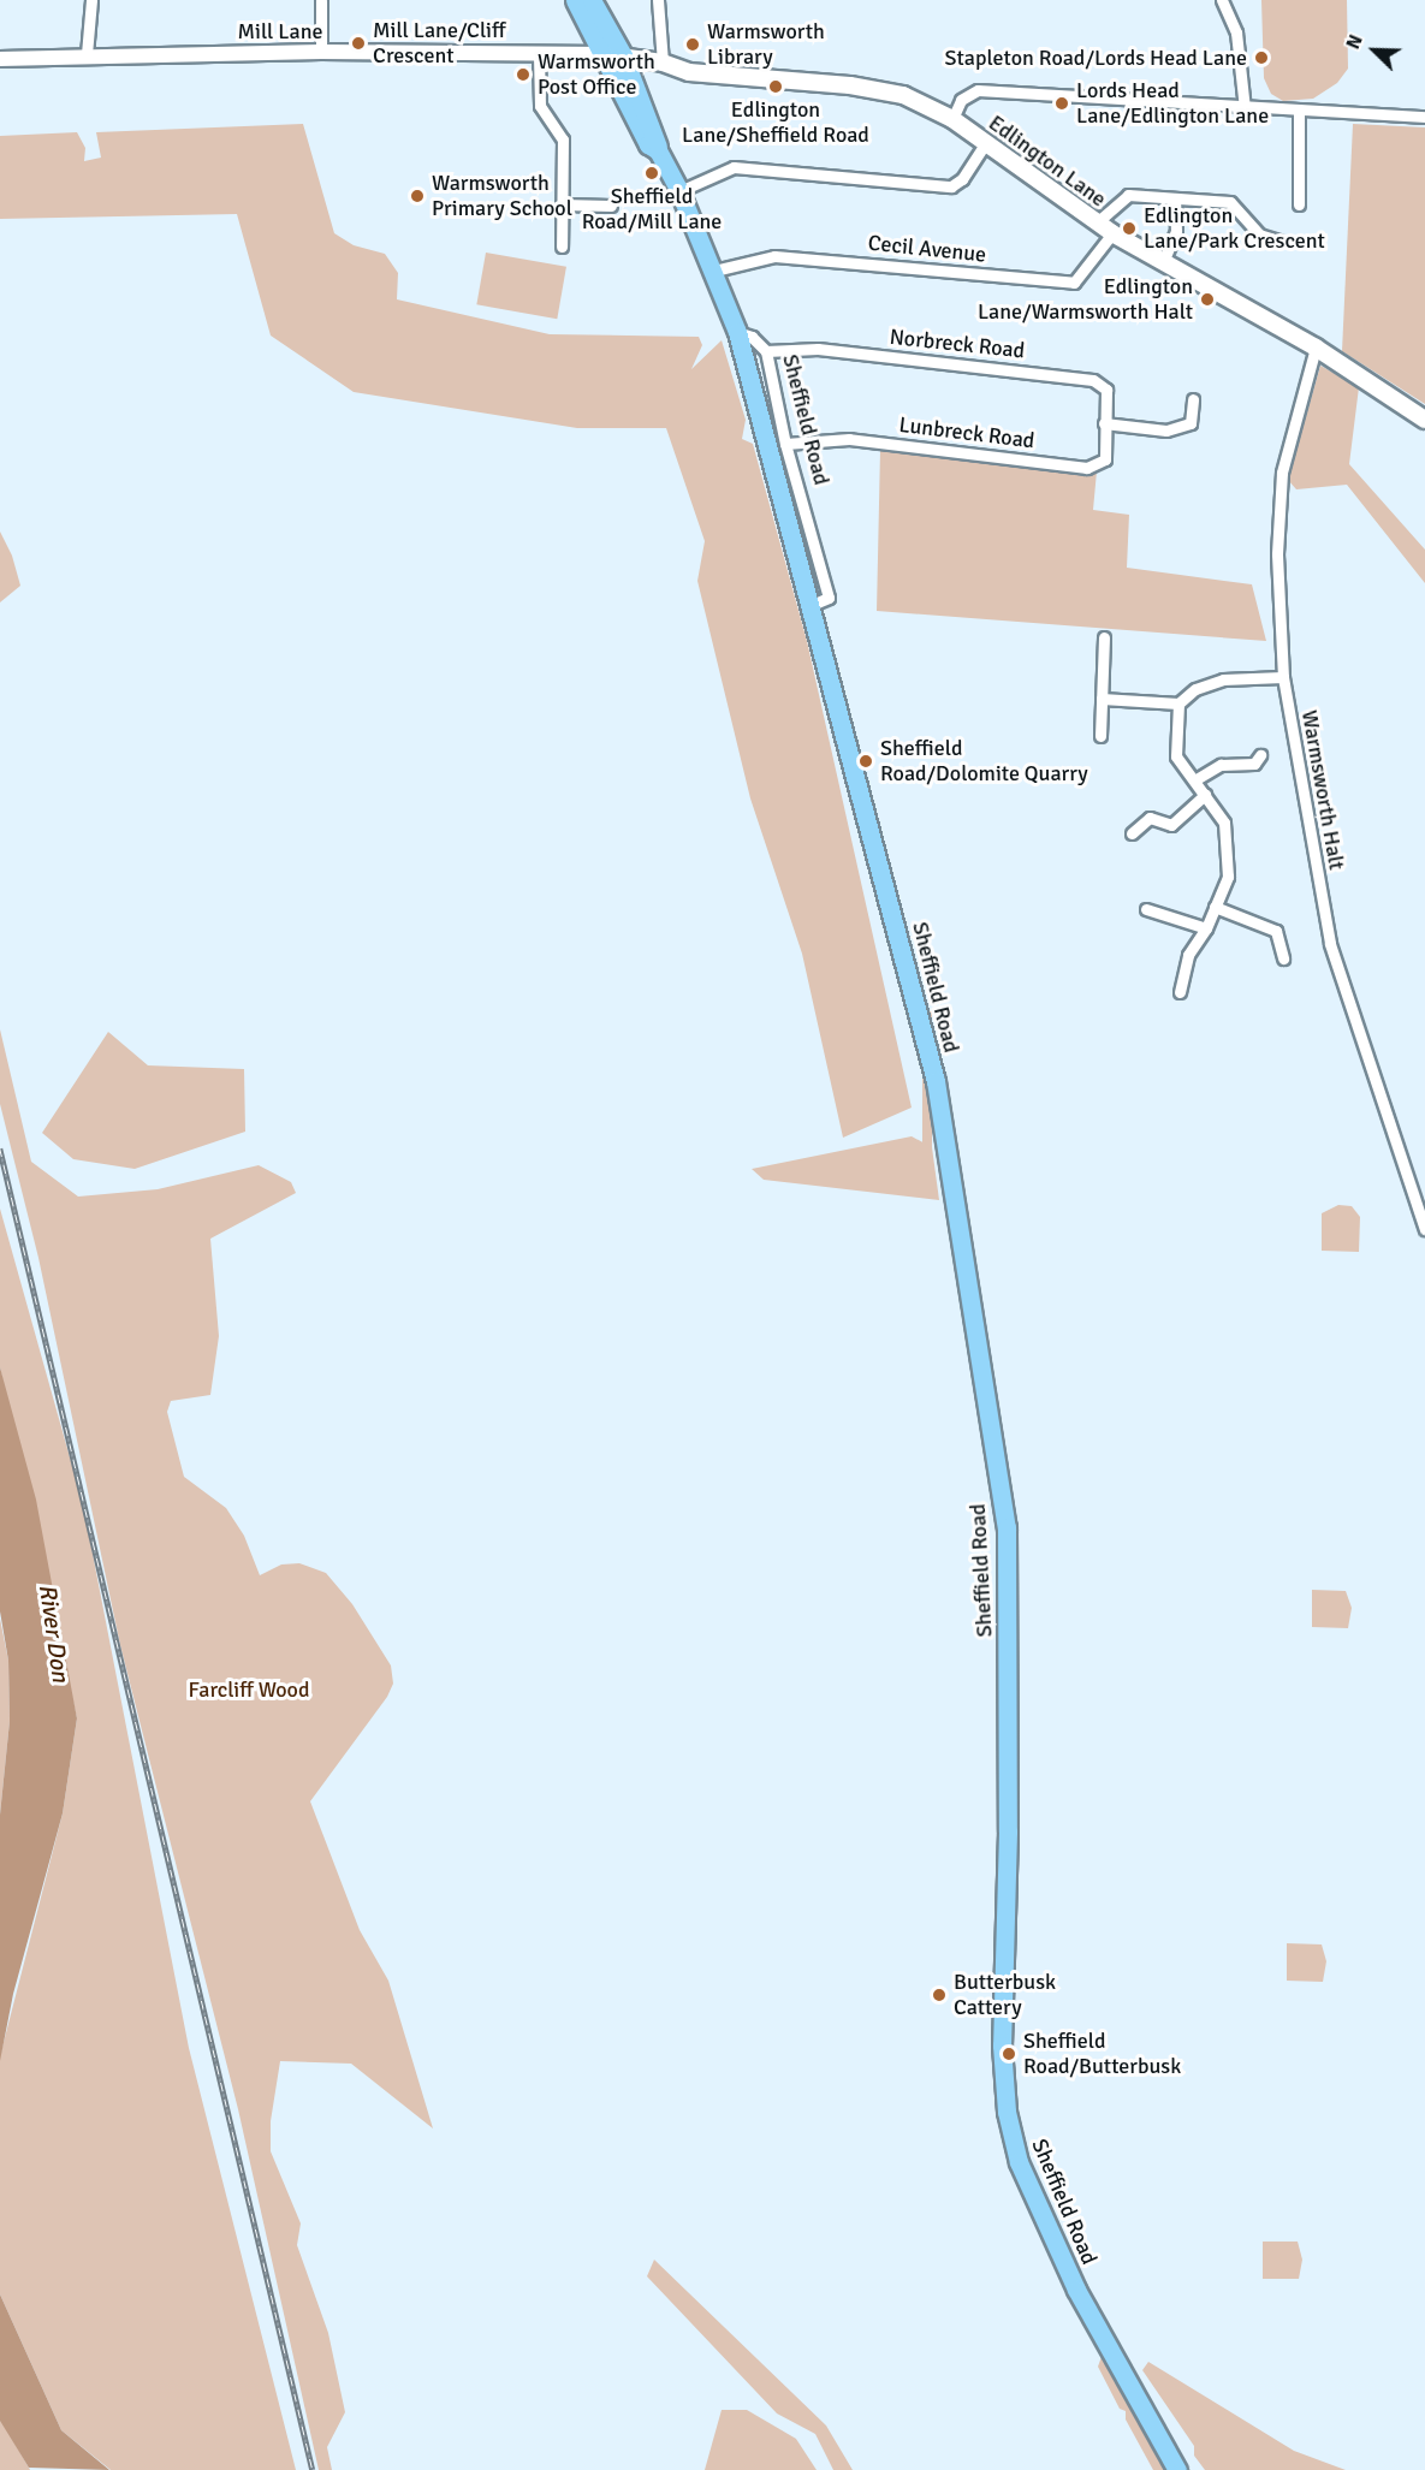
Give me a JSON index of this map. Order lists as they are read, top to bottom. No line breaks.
{"streets":{"main road":["Edlington Lane","Sheffield Road"],"street":["Mill Lane","Cecil Avenue","Norbreck Road","Lunbreck Road","Warmsworth Halt"]},"crossings":[["Mill Lane","Edlington Lane"],["Mill Lane","Sheffield Road"],["Edlington Lane","Cecil Avenue"],["Edlington Lane","Sheffield Road"],["Edlington Lane","Warmsworth Halt"],["Cecil Avenue","Sheffield Road"],["Norbreck Road","Sheffield Road"],["Norbreck Road","Lunbreck Road"],["Sheffield Road","Lunbreck Road"]],"water":["River Don"],"parks":["Farcliff Wood"],"places":["Mill Lane/Cliff Crescent","Warmsworth Library","Stapleton Road/Lords Head Lane","Warmsworth Post Office","Edlington Lane/Sheffield Road","Lords Head Lane/Edlington Lane","Sheffield Road/Mill Lane","Warmsworth Primary School","Edlington Lane/Park Crescent","Edlington Lane/Warmsworth Halt","Sheffield Road/Dolomite Quarry","Butterbusk Cattery","Sheffield Road/Butterbusk"],"north":"top left"}
